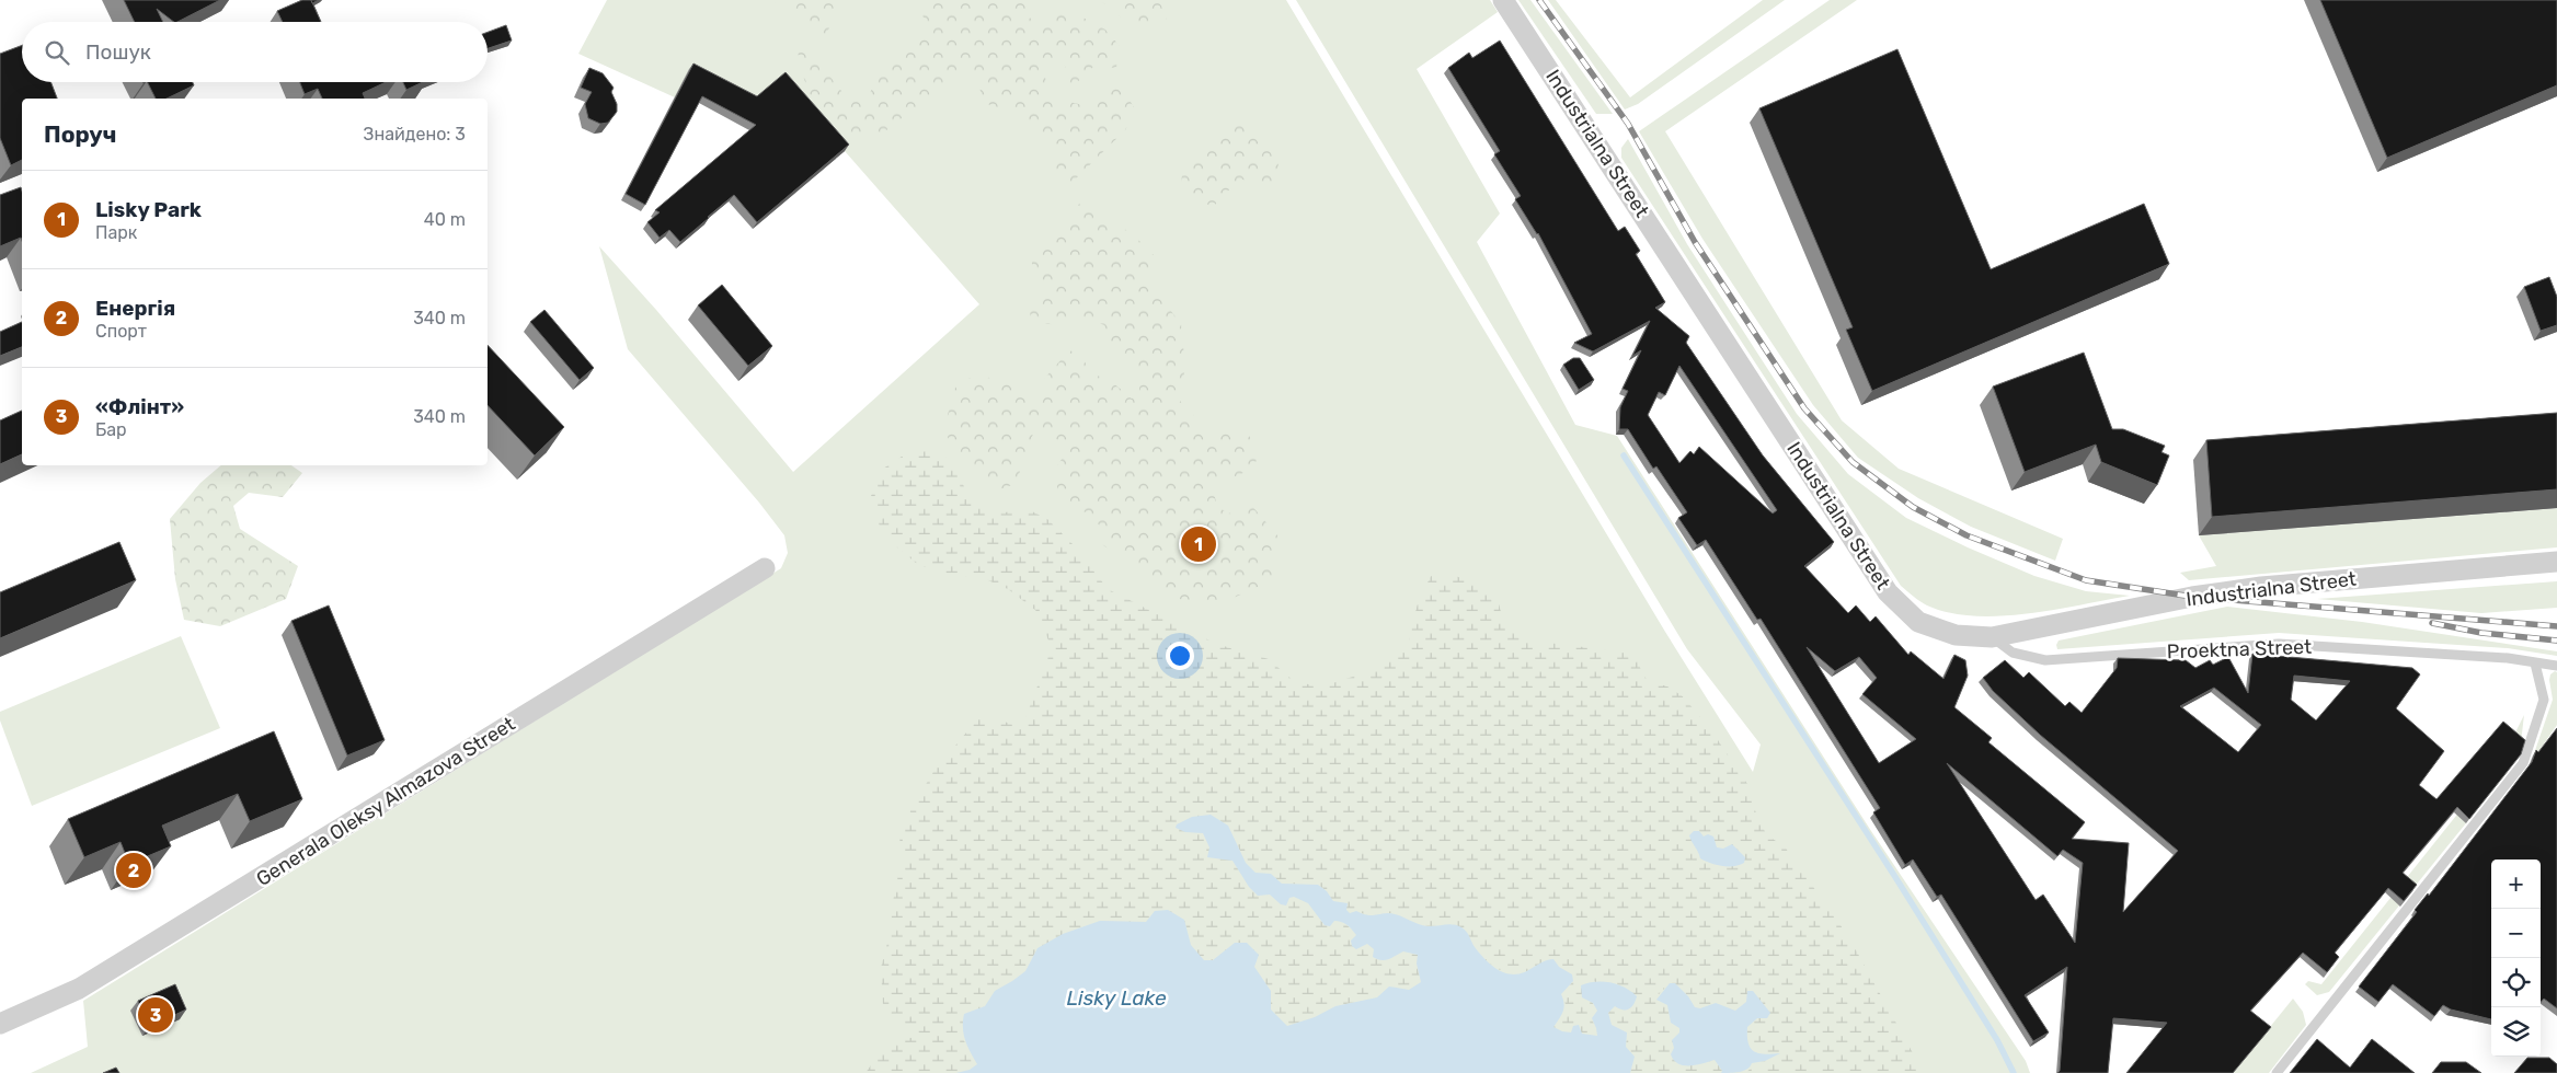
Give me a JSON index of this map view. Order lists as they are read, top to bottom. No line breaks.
{"streets":{"street":["Industrialna Street","Generala Oleksy Almazova Street"],"lane":["Proektna Street"]},"crossings":[["Industrialna Street","Proektna Street"]],"water":["Lisky Lake"],"page":{"search":"Пошук","heading":["Поруч","Знайдено: 3"],"list":[{"mark":"1","name":"Lisky Park","note":"Парк","value":"40 m"},{"mark":"2","name":"Енергія","note":"Спорт","value":"340 m"},{"mark":"3","name":"«Флінт»","note":"Бар","value":"340 m"}],"pins":["1","2","3"],"map_buttons":["+","−"]}}
